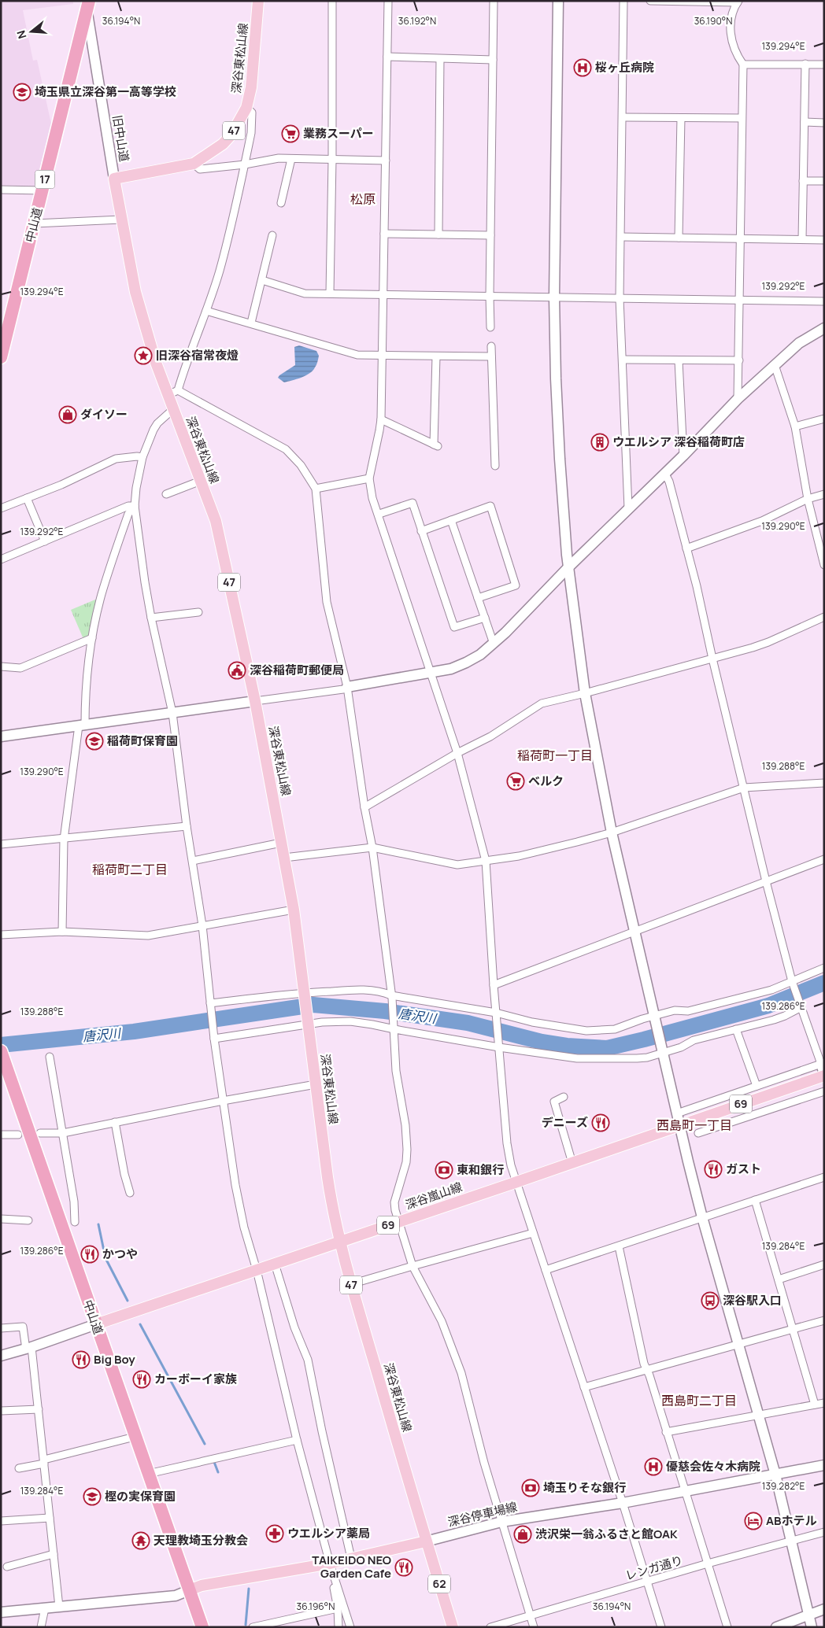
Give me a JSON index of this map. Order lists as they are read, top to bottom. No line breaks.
{"streets":{"highway":["17","中山道"],"main road":["深谷東松山線","47","69","深谷嵐山線","62"],"street":["旧中山道","深谷停車場線","レンガ通り"]},"crossings":[["深谷東松山線","47"],["深谷東松山線","旧中山道"],["深谷東松山線","深谷嵐山線"],["深谷東松山線","深谷停車場線"],["深谷東松山線","62"],["旧中山道","中山道"],["中山道","深谷嵐山線"],["深谷停車場線","62"]],"districts":["松原","稲荷町一丁目","稲荷町二丁目","西島町一丁目","西島町二丁目"],"water":["唐沢川"],"places":{"hospital":["桜ヶ丘病院","優慈会佐々木病院"],"school or university":["埼玉県立深谷第一高等学校","稲荷町保育園","樫の実保育園"],"supermarket":["業務スーパー","ベルク"],"place":["旧深谷宿常夜燈"],"shop":["ダイソー","渋沢栄一翁ふるさと館OAK"],"building":["ウエルシア 深谷稲荷町店"],"public building":["深谷稲荷町郵便局"],"restaurant":["デニーズ","ガスト","かつや","Big Boy","カーボーイ家族","TAIKEIDO NEO Garden Cafe"],"bank":["東和銀行","埼玉りそな銀行"],"bus stop":["深谷駅入口"],"hotel":["ABホテル"],"pharmacy":["ウエルシア薬局"],"temple":["天理教埼玉分教会"]},"north":"left","coordinates":["36.194°N","36.192°N","36.190°N","139.294°E","139.292°E","139.290°E","139.288°E","139.286°E","139.284°E","139.282°E","36.196°N"]}
